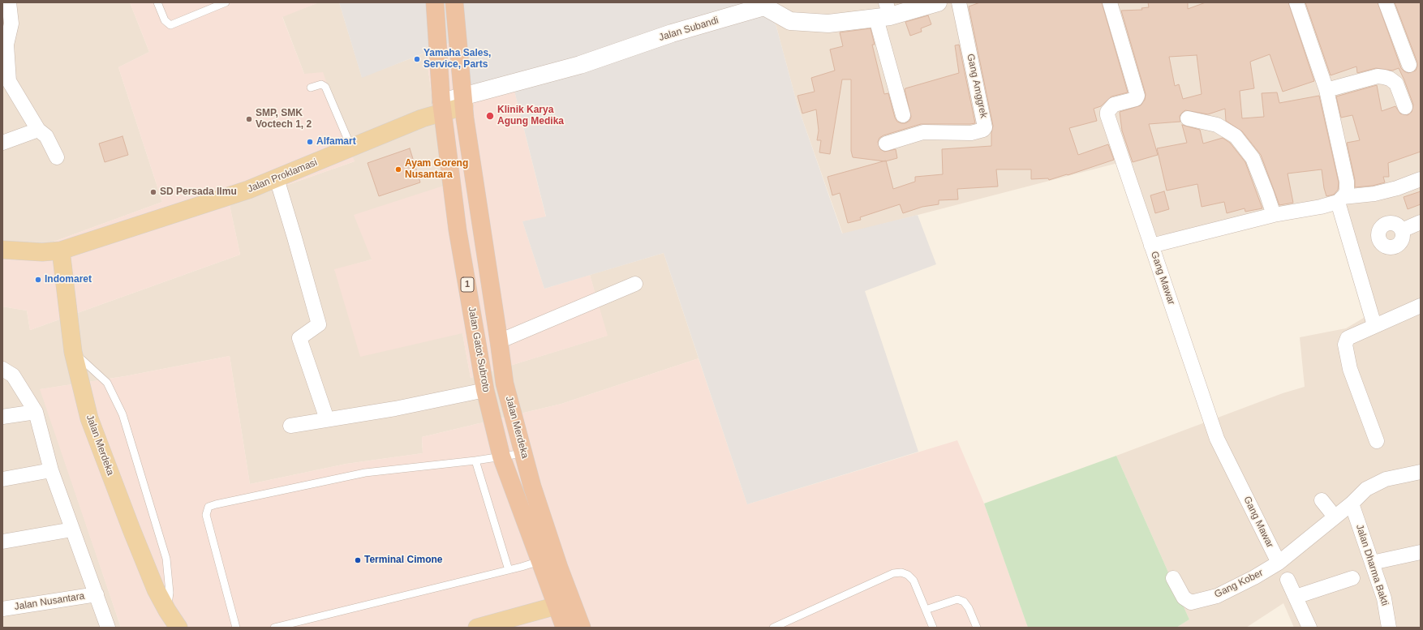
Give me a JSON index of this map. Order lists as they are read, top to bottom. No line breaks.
{"streets":{"highway":["1","Jalan Gatot Subroto","Jalan Merdeka"],"main road":["Jalan Proklamasi"],"street":["Jalan Subandi","Gang Amggrek","Gang Mawar","Jalan Dharma Bakti","Gang Kober","Jalan Nusantara"]},"crossings":[["Jalan Subandi","Jalan Proklamasi"],["Jalan Subandi","1"],["Jalan Subandi","Jalan Gatot Subroto"],["Jalan Subandi","Jalan Merdeka"],["Jalan Proklamasi","Jalan Gatot Subroto"],["Jalan Proklamasi","Jalan Merdeka"],["Gang Mawar","Gang Kober"],["1","Jalan Merdeka"],["Jalan Gatot Subroto","Jalan Merdeka"],["Jalan Dharma Bakti","Gang Kober"]],"places":["Yamaha Sales, Service, Parts","Klinik Karya Agung Medika","SMP, SMK Voctech 1, 2","Alfamart","Ayam Goreng Nusantara","SD Persada Ilmu","Indomaret","Terminal Cimone"]}
